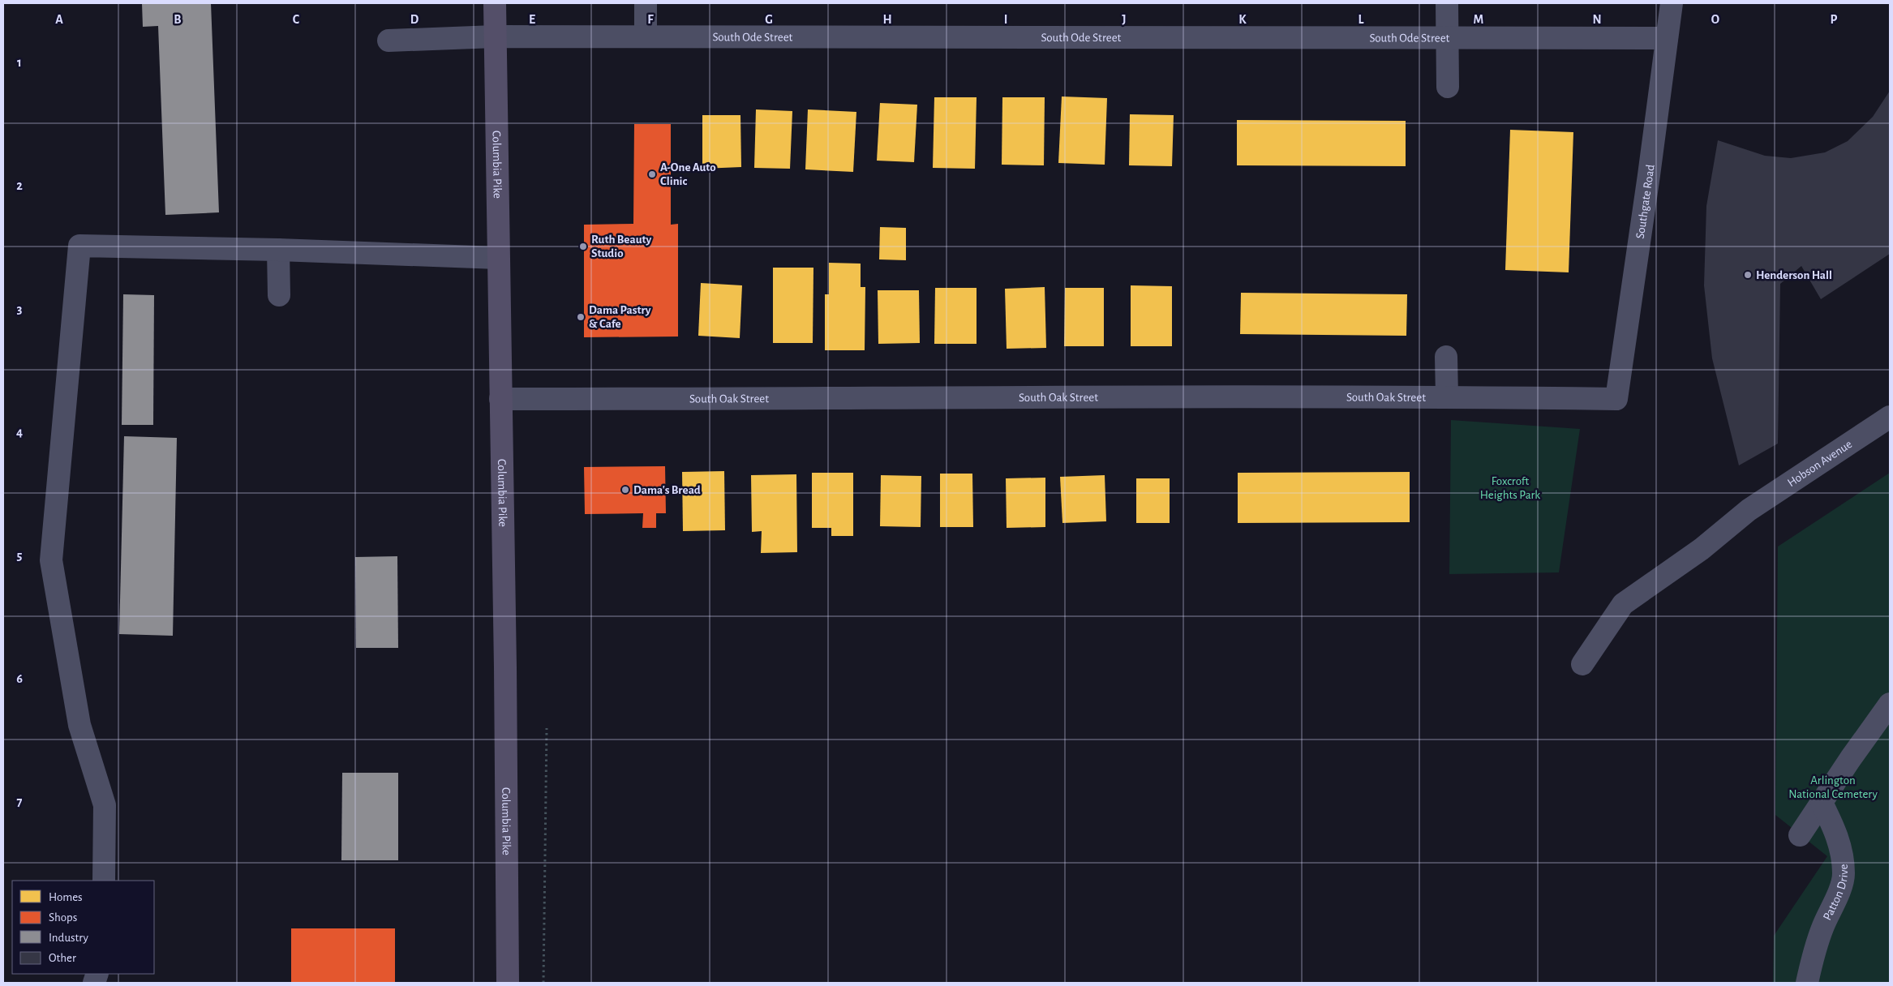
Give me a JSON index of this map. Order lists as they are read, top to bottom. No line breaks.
{"streets":{"main road":["Columbia Pike"],"street":["South Ode Street","Southgate Road","South Oak Street","Hobson Avenue","Patton Drive"]},"crossings":[["South Ode Street","Columbia Pike"],["South Ode Street","Southgate Road"],["Columbia Pike","South Oak Street"],["Southgate Road","South Oak Street"]],"parks":["Foxcroft Heights Park","Arlington National Cemetery"],"places":["A-One Auto Clinic","Ruth Beauty Studio","Henderson Hall","Dama Pastry & Cafe","Dama's Bread"],"legend":["Homes","Shops","Industry","Other"],"grid":{"columns":["A","B","C","D","E","F","G","H","I","J","K","L","M","N","O","P"],"rows":["1","2","3","4","5","6","7"]}}
